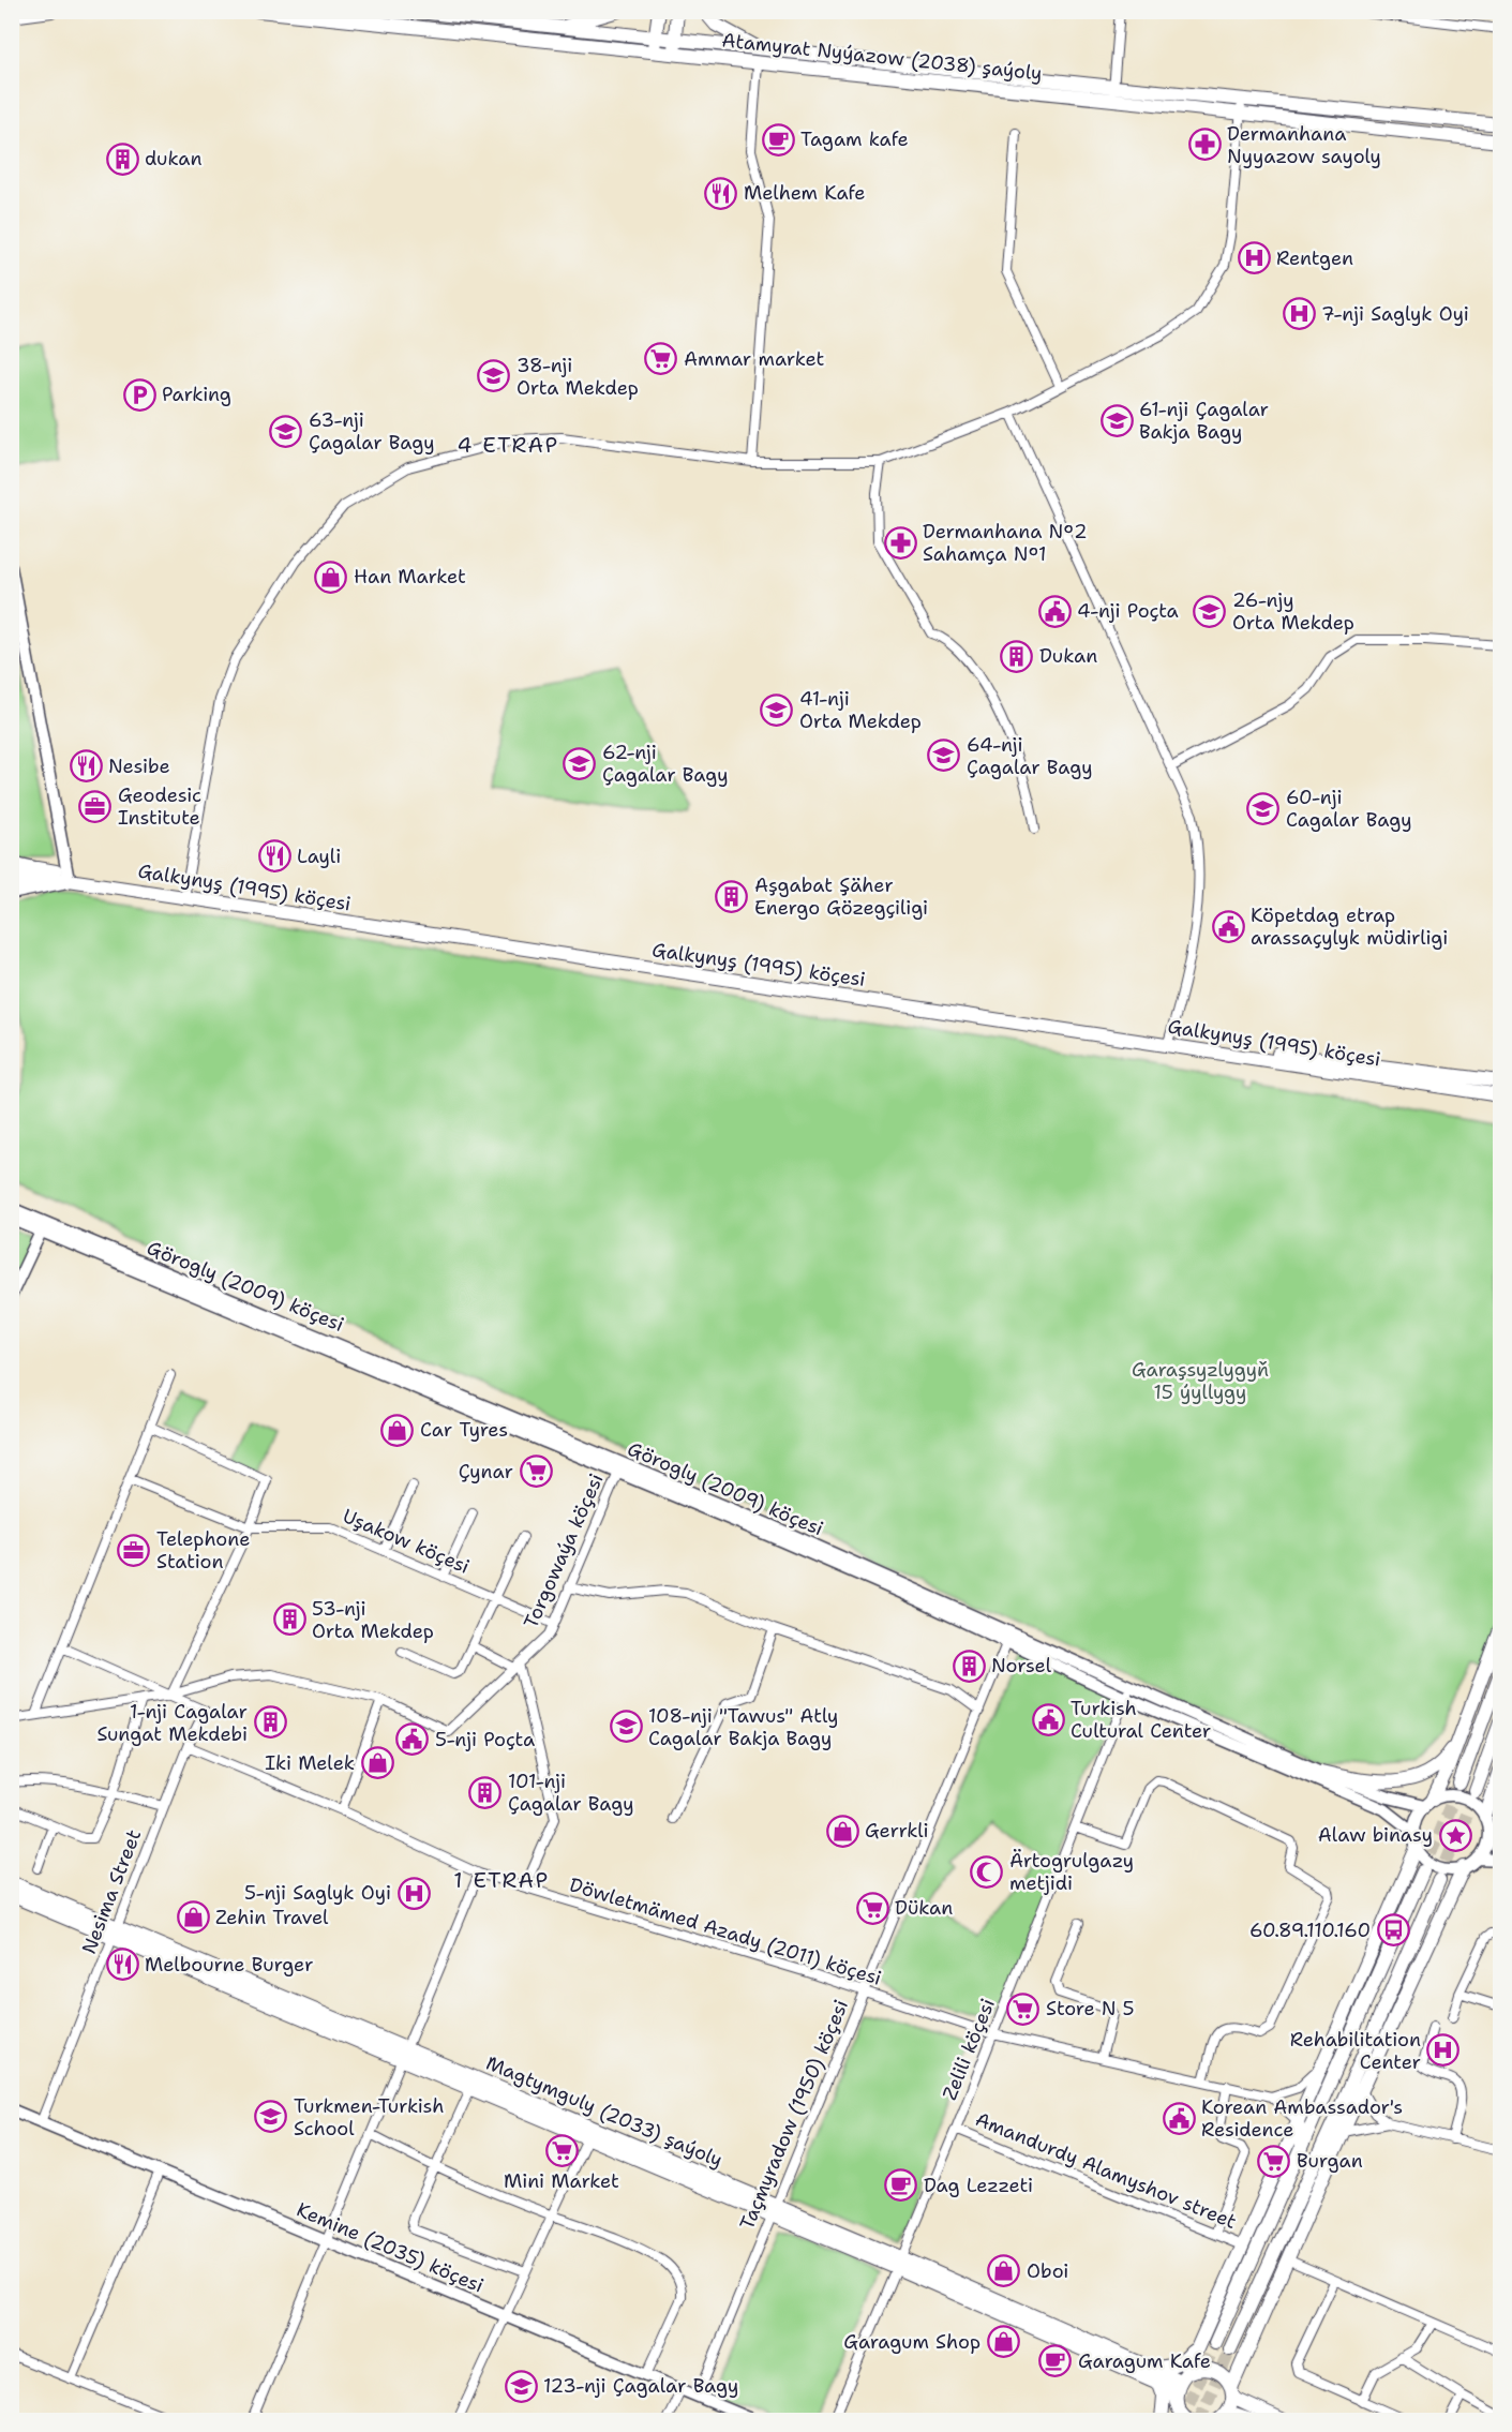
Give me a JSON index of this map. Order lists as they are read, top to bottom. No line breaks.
{"streets":{"main road":["Atamyrat Nyýazow (2038) şaýoly","Galkynyş (1995) köçesi","Magtymguly (2033) şaýoly"],"street":["Görogly (2009) köçesi","Uşakow köçesi","Torgowaýa köçesi","Nesima Street","Döwletmämed Azady (2011) köçesi","Zelili köçesi","Taçmyradow (1950) köçesi","Amandurdy Alamyshov street","Kemine (2035) köçesi"]},"crossings":[["Görogly (2009) köçesi","Torgowaýa köçesi"],["Görogly (2009) köçesi","Zelili köçesi"],["Görogly (2009) köçesi","Taçmyradow (1950) köçesi"],["Uşakow köçesi","Torgowaýa köçesi"],["Nesima Street","Döwletmämed Azady (2011) köçesi"],["Nesima Street","Magtymguly (2033) şaýoly"],["Nesima Street","Kemine (2035) köçesi"],["Döwletmämed Azady (2011) köçesi","Zelili köçesi"],["Döwletmämed Azady (2011) köçesi","Taçmyradow (1950) köçesi"],["Zelili köçesi","Magtymguly (2033) şaýoly"],["Zelili köçesi","Amandurdy Alamyshov street"],["Magtymguly (2033) şaýoly","Taçmyradow (1950) köçesi"],["Taçmyradow (1950) köçesi","Kemine (2035) köçesi"]],"districts":["4 ETRAP","1 ETRAP"],"parks":["Garaşsyzlygyň 15 ýyllygy"],"places":{"cafe":["Tagam kafe","Dag Lezzeti","Garagum Kafe"],"pharmacy":["Dermanhana Nyyazow sayoly","Dermanhana Nº2 Sahamça Nº1"],"building":["dukan","Dukan","Aşgabat Şäher Energo Gözegçiligi","53-nji Orta Mekdep","Norsel","1-nji Cagalar Sungat Mekdebi","101-nji Çagalar Bagy"],"restaurant":["Melhem Kafe","Nesibe","Layli","Melbourne Burger"],"hospital":["Rentgen","7-nji Saglyk Oyi","5-nji Saglyk Oyi","Rehabilitation Center"],"supermarket":["Ammar market","Çynar","Dükan","Store N 5","Mini Market","Burgan"],"school or university":["38-nji Orta Mekdep","61-nji Çagalar Bakja Bagy","63-nji Çagalar Bagy","26-njy Orta Mekdep","41-nji Orta Mekdep","64-nji Çagalar Bagy","62-nji Çagalar Bagy","60-nji Cagalar Bagy","108-nji \"Tawus\" Atly Cagalar Bakja Bagy","Turkmen-Turkish School","123-nji Çagalar Bagy"],"parking":["Parking"],"shop":["Han Market","Car Tyres","Iki Melek","Gerrkli","Zehin Travel","Oboi","Garagum Shop"],"public building":["4-nji Poçta","Köpetdag etrap arassaçylyk müdirligi","Turkish Cultural Center","5-nji Poçta","Korean Ambassador's Residence"],"office":["Geodesic Institute","Telephone Station"],"place":["Alaw binasy"],"mosque":["Ärtogrulgazy metjidi"],"bus stop":["60.89.110.160"]}}
